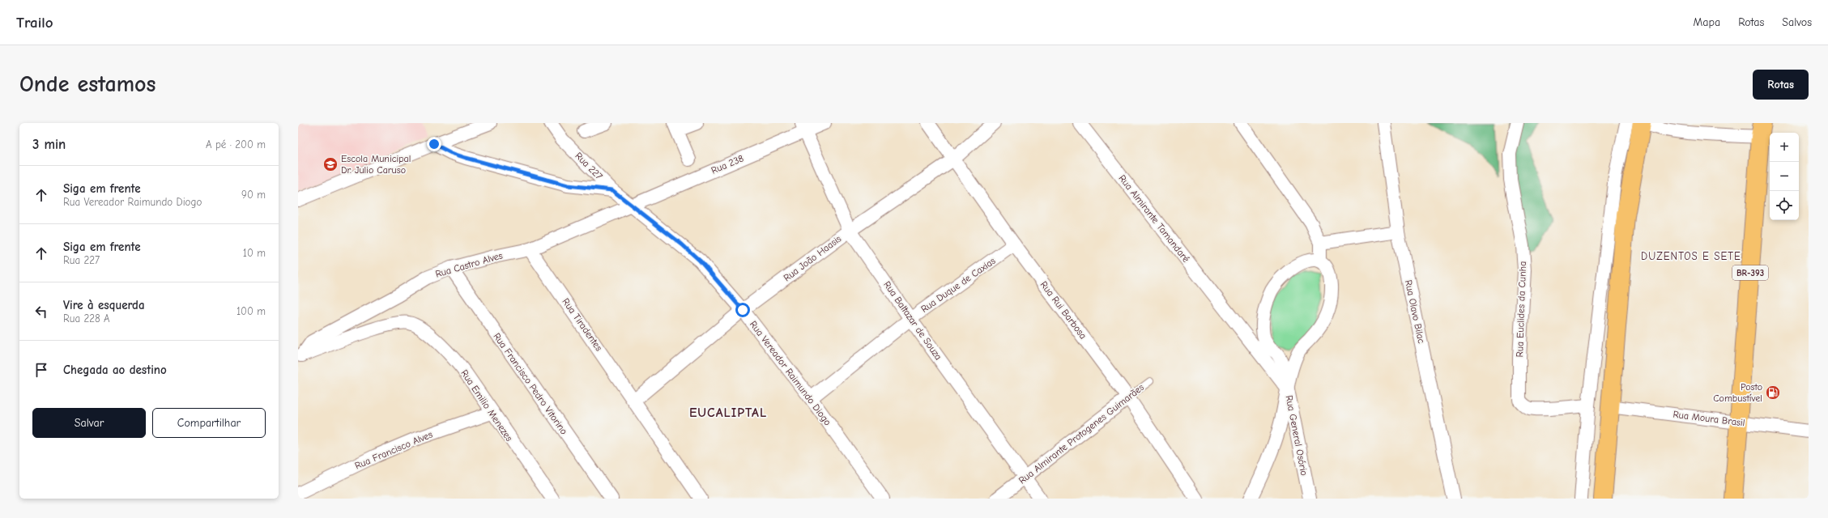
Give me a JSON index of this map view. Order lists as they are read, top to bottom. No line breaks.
{"streets":{"main road":["BR-393"],"street":["Rua 238","Rua 227","Rua Almirante Tamandaré","Rua João Haasis","Rua Castro Alves","Rua Duque de Caxias","Rua Euclides da Cunha","Rua Rui Barbosa","Rua Olavo Bilac","Rua Baltazar de Souza","Rua Tiradentes","Rua Vereador Raimundo Diogo","Rua Francisco Pedro Vitorino","Rua Emilio Menezes","Rua Moura Brasil","Rua Almirante Protogenes Guimarães","Rua General Osório","Rua Francisco Alves"]},"crossings":[["Rua 238","Rua 227"],["Rua 238","Rua Castro Alves"],["Rua 238","Rua Baltazar de Souza"],["Rua 238","Rua Vereador Raimundo Diogo"],["Rua 227","Rua Castro Alves"],["Rua 227","Rua Vereador Raimundo Diogo"],["Rua Almirante Tamandaré","Rua General Osório"],["Rua João Haasis","Rua Rui Barbosa"],["Rua João Haasis","Rua Baltazar de Souza"],["Rua João Haasis","Rua Tiradentes"],["Rua João Haasis","Rua Vereador Raimundo Diogo"],["Rua Castro Alves","Rua Tiradentes"],["Rua Castro Alves","Rua Vereador Raimundo Diogo"],["Rua Castro Alves","Rua Francisco Pedro Vitorino"],["Rua Castro Alves","Rua Emilio Menezes"],["BR-393","Rua Moura Brasil"],["Rua Duque de Caxias","Rua Rui Barbosa"],["Rua Duque de Caxias","Rua Baltazar de Souza"],["Rua Duque de Caxias","Rua Vereador Raimundo Diogo"],["Rua Rui Barbosa","Rua Almirante Protogenes Guimarães"],["Rua Baltazar de Souza","Rua Almirante Protogenes Guimarães"],["Rua Emilio Menezes","Rua Francisco Alves"]],"districts":["DUZENTOS E SETE","EUCALIPTAL"],"places":{"school or university":["Escola Municipal Dr. Julio Caruso"],"fuel station":["Posto Combustível"]},"page":{"header":"Trailo","nav":["Mapa","Rotas","Salvos"],"buttons":["Rotas",["Salvar","Compartilhar"]],"title":"Onde estamos","heading":["3 min","A pé · 200 m"],"map_buttons":["+","−"],"list":[["Siga em frente","Rua Vereador Raimundo Diogo","90 m"],["Siga em frente","Rua 227","10 m"],["Vire à esquerda","Rua 228 A","100 m"],"Chegada ao destino"]}}
